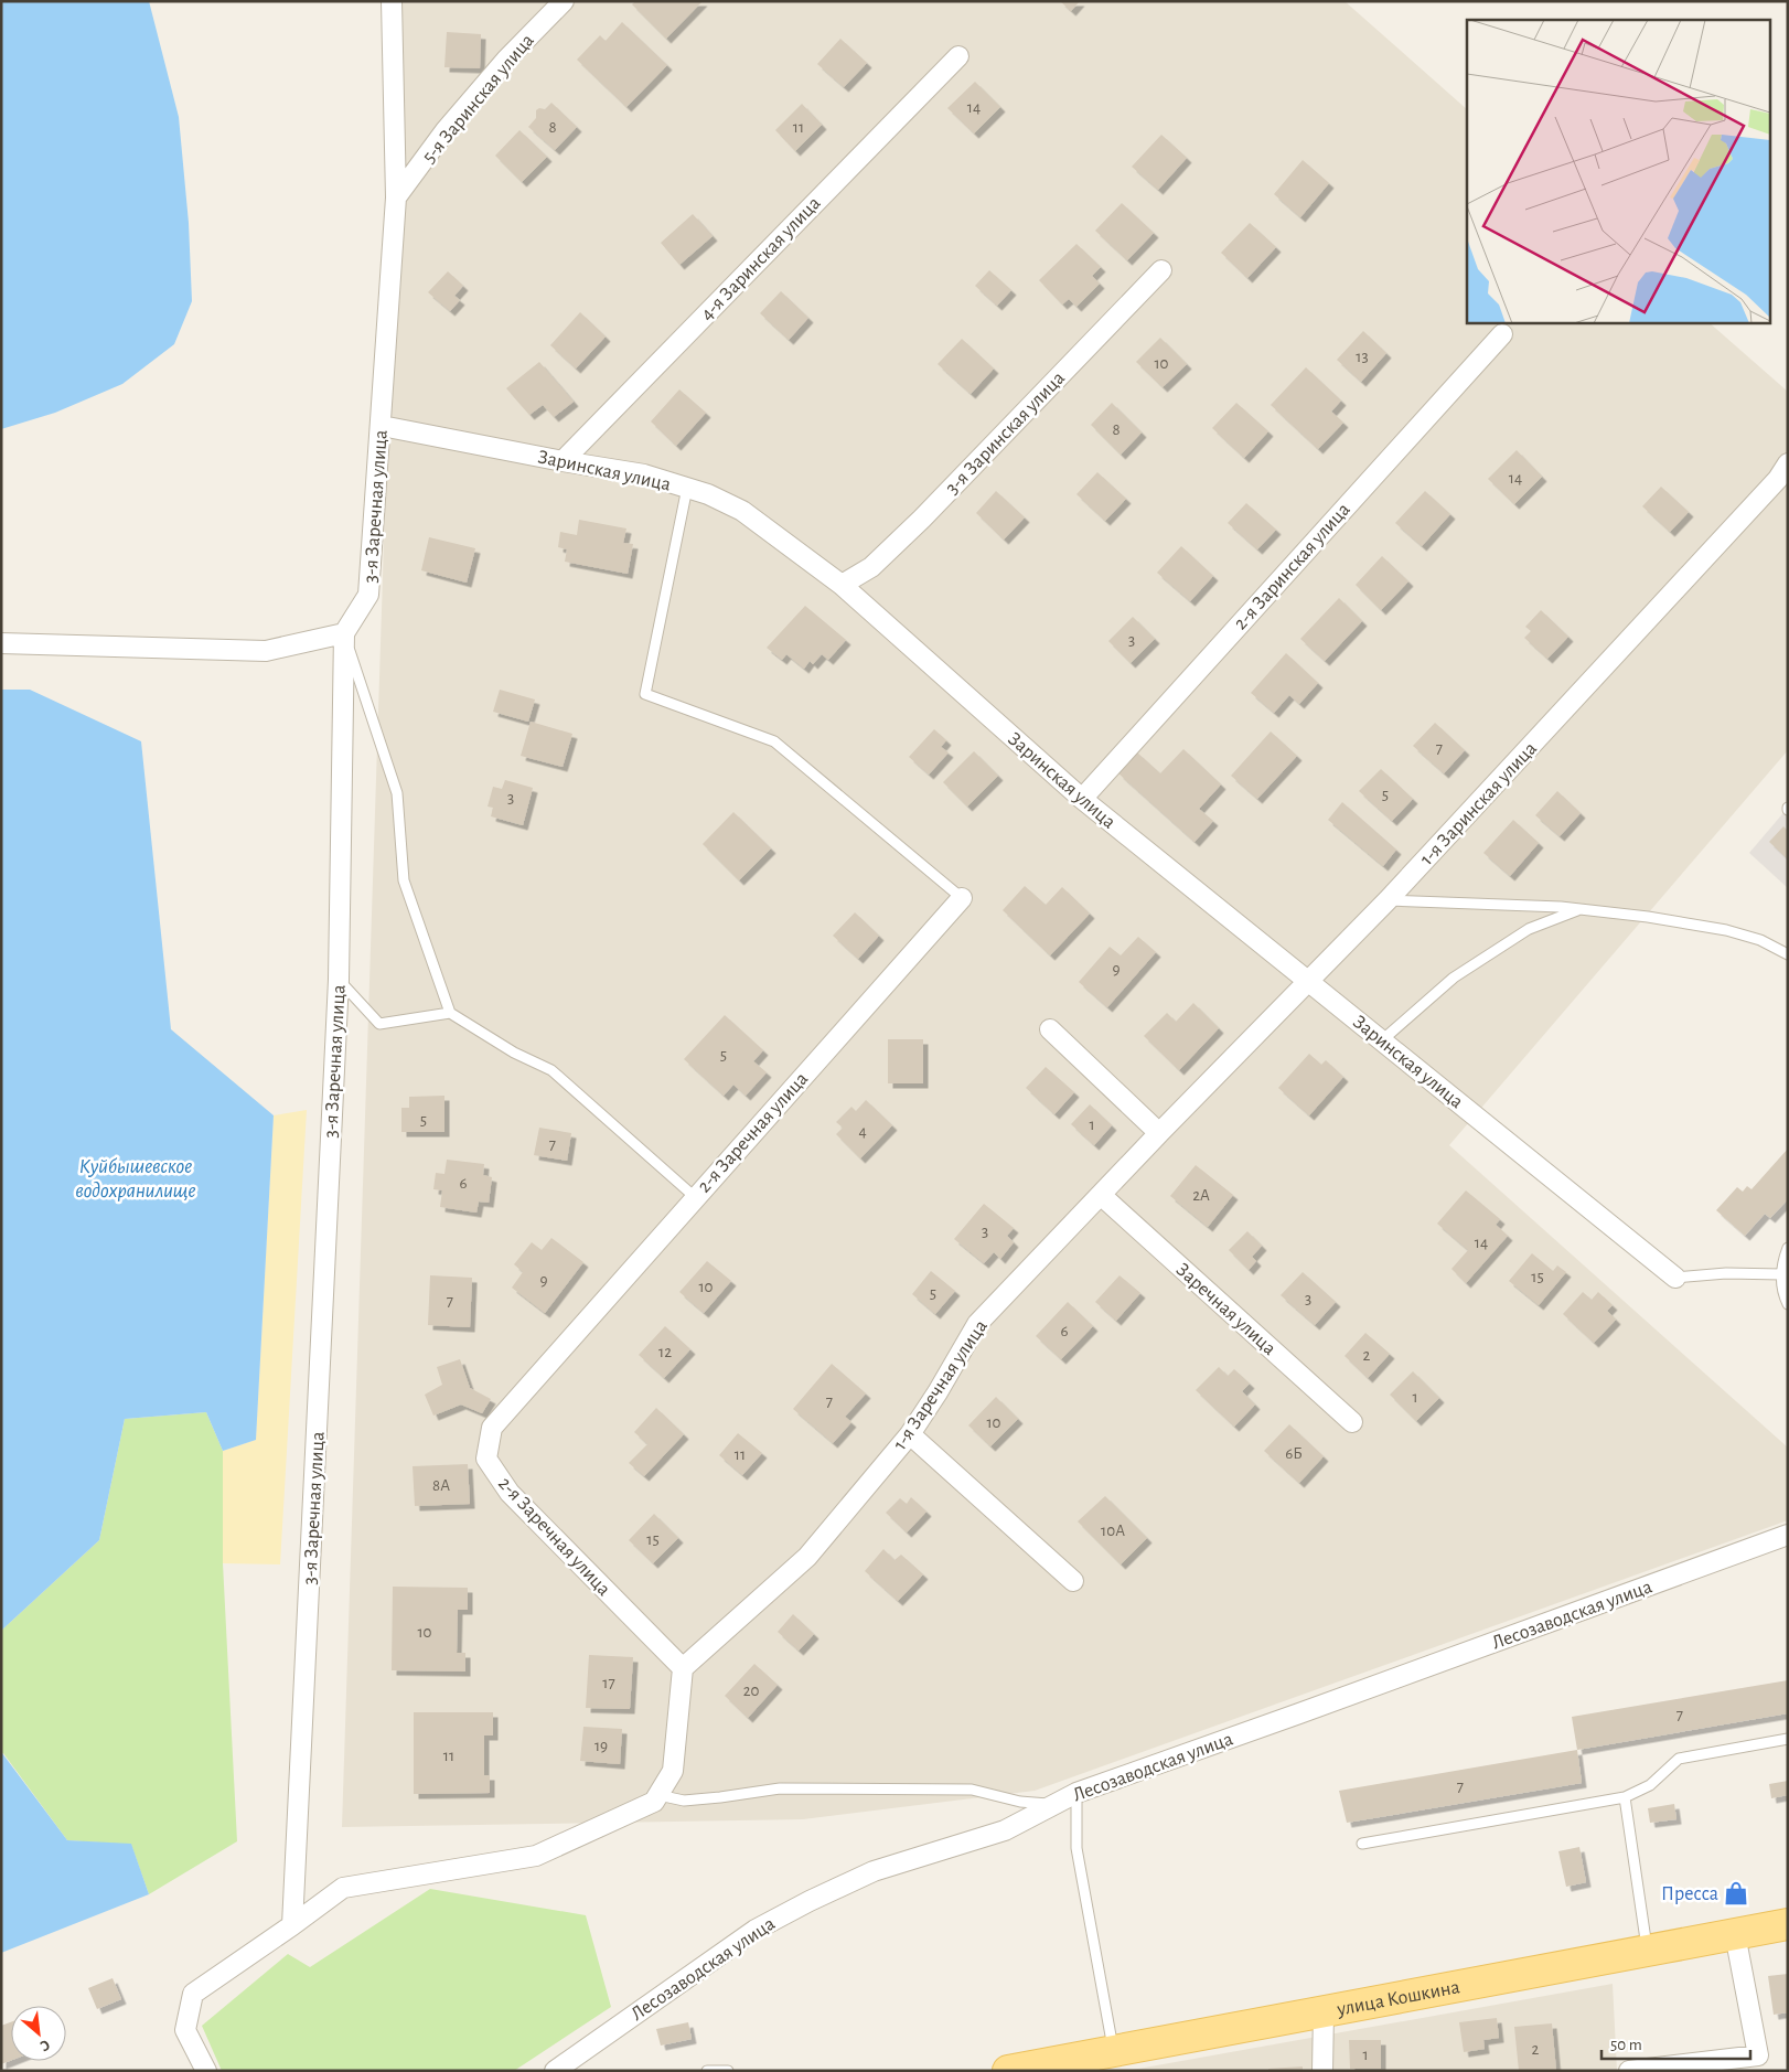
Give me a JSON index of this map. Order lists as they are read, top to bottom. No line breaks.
{"streets":{"main road":["улица Кошкина"],"street":["5-я Заринская улица","4-я Заринская улица","3-я Заринская улица","Заринская улица","3-я Заречная улица","2-я Заринская улица","1-я Заринская улица","2-я Заречная улица","Заречная улица","1-я Заречная улица","Лесозаводская улица"]},"crossings":[["5-я Заринская улица","3-я Заречная улица"],["4-я Заринская улица","Заринская улица"],["3-я Заринская улица","Заринская улица"],["Заринская улица","3-я Заречная улица"],["Заринская улица","2-я Заринская улица"],["Заринская улица","1-я Заринская улица"],["1-я Заринская улица","1-я Заречная улица"],["2-я Заречная улица","1-я Заречная улица"],["Заречная улица","1-я Заречная улица"]],"water":["Куйбышевское водохранилище"],"places":{"shop":["Пресса"]},"house_numbers":["14","8","11","13","10","8","14","3","7","5","3","9","5","5","1","4","7","6","2А","3","14","15","9","10","5","3","7","6","12","2","1","7","10","6Б","11","8А","10А","15","10","17","20","7","19","11","7","2","1"],"scale_bar":"50 m","north":"bottom right"}
